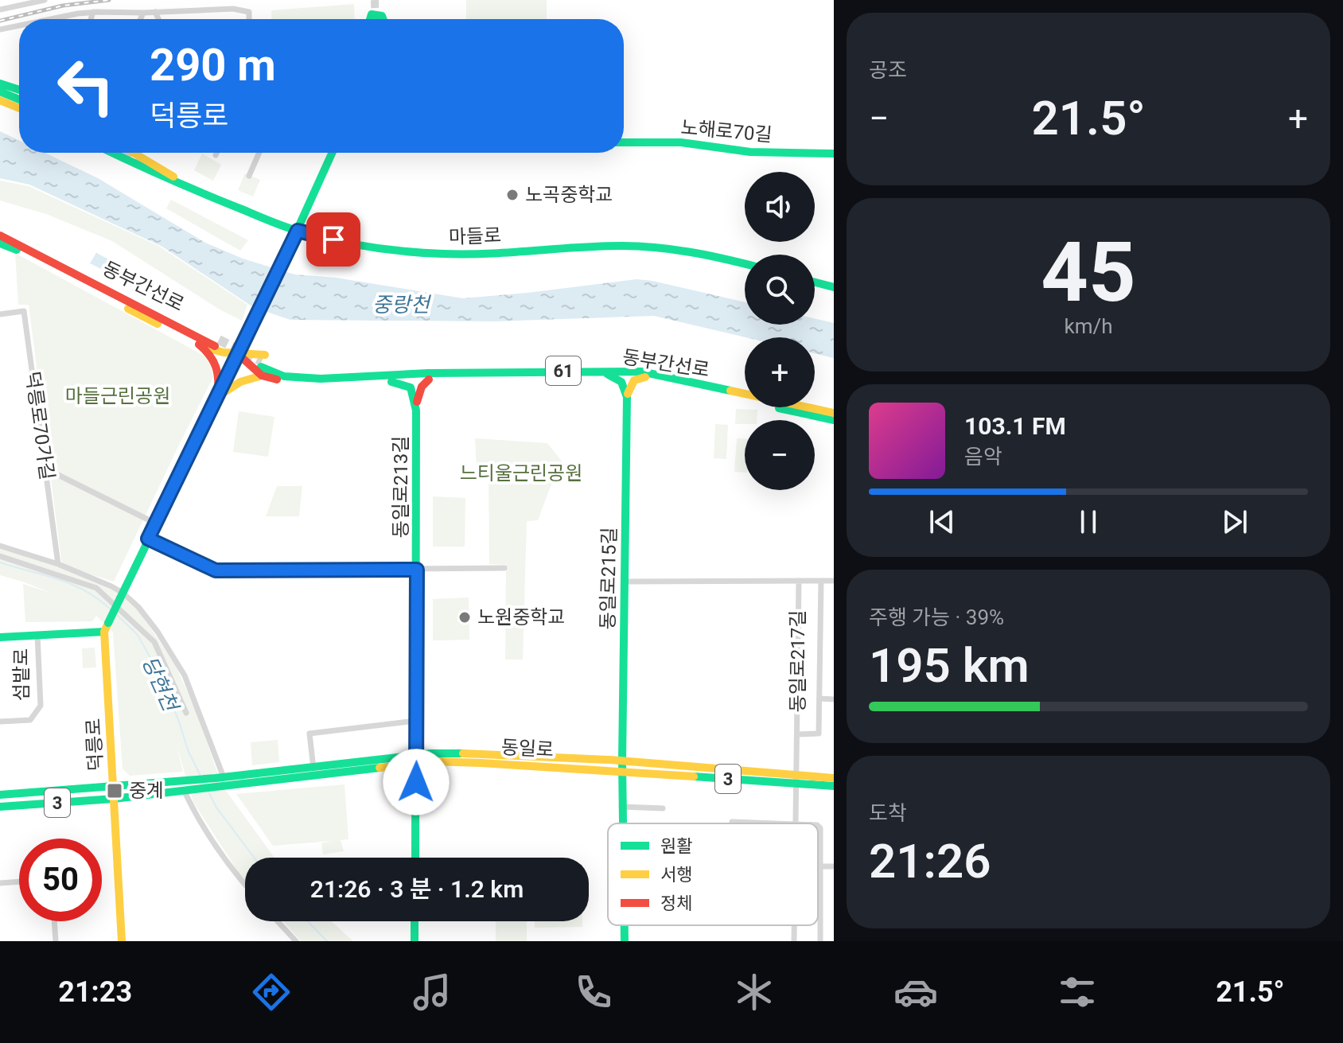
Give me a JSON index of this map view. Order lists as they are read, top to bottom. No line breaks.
{"streets":{"main road":["노해로70길","마들로","동부간선로","61","동일로213길","동일로215길","섬밭로","덕릉로","동일로","3"],"street":["덕릉로70가길","동일로217길"]},"crossings":[["동일로213길","동일로"],["동일로215길","동일로"],["동일로217길","동일로"],["섬밭로","덕릉로"],["덕릉로","3"],["동일로","3"]],"water":["중랑천","당현천"],"parks":["마들근린공원","느티울근린공원"],"places":{"other":["노곡중학교","노원중학교"],"transit":["중계"]},"legend":["원활","서행","정체"],"page":{"tile":["공조",["45","km/h"],["주행 가능 · 39%","195 km"],["도착","21:26"]],"turn":["290 m","덕릉로"],"heat":["−","21.5°","+"],"map_buttons":["+","−"],"song":["103.1 FM","음악"],"limit":"50","trip":"21:26 · 3 분 · 1.2 km","tabs":["21:23","21.5°"]}}
